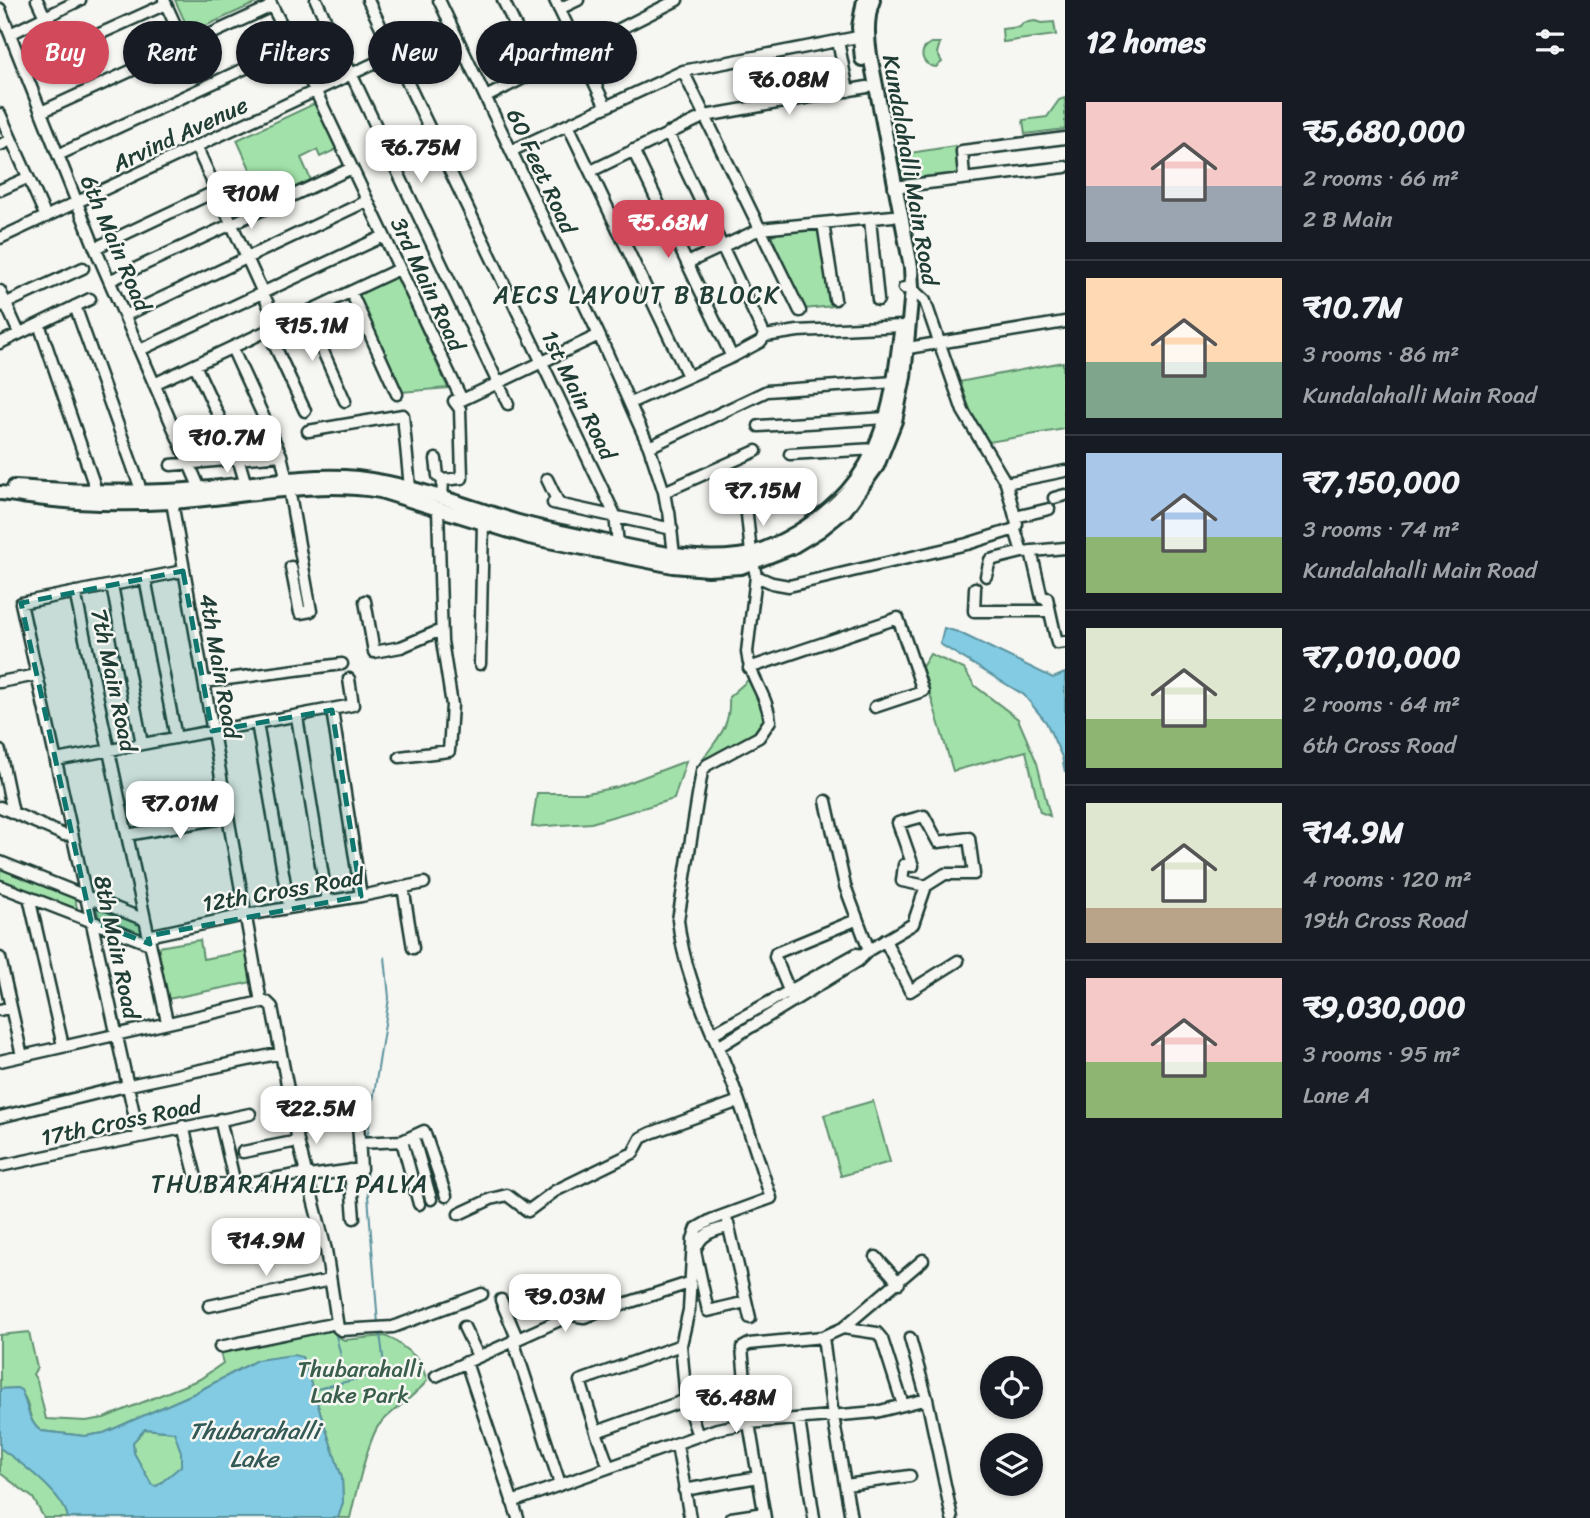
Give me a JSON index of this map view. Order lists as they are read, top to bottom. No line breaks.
{"streets":{"main road":["Kundalahalli Main Road"],"street":["Arvind Avenue","60 Feet Road","6th Main Road","3rd Main Road","1st Main Road","4th Main Road","7th Main Road","12th Cross Road","8th Main Road","17th Cross Road"]},"crossings":[["Arvind Avenue","6th Main Road"],["Arvind Avenue","3rd Main Road"],["Kundalahalli Main Road","60 Feet Road"],["Kundalahalli Main Road","6th Main Road"],["Kundalahalli Main Road","1st Main Road"],["Kundalahalli Main Road","4th Main Road"],["4th Main Road","12th Cross Road"],["7th Main Road","12th Cross Road"],["7th Main Road","8th Main Road"],["8th Main Road","17th Cross Road"]],"districts":["AECS LAYOUT B BLOCK","THUBARAHALLI PALYA"],"water":["Thubarahalli Lake"],"parks":["Thubarahalli Lake Park"],"page":{"heading":"12 homes","chip":["Buy","Rent","Filters","New","Apartment"],"price":["₹6.08M","₹6.75M","₹10M","₹5.68M","₹15.1M","₹10.7M","₹7.15M","₹7.01M","₹22.5M","₹14.9M","₹9.03M","₹6.48M"],"list":[{"name":"₹5,680,000","note":"2 rooms · 66 m² · 2 B Main"},{"name":"₹10.7M","note":"3 rooms · 86 m² · Kundalahalli Main Road"},{"name":"₹7,150,000","note":"3 rooms · 74 m² · Kundalahalli Main Road"},{"name":"₹7,010,000","note":"2 rooms · 64 m² · 6th Cross Road"},{"name":"₹14.9M","note":"4 rooms · 120 m² · 19th Cross Road"},{"name":"₹9,030,000","note":"3 rooms · 95 m² · Lane A"}]}}
